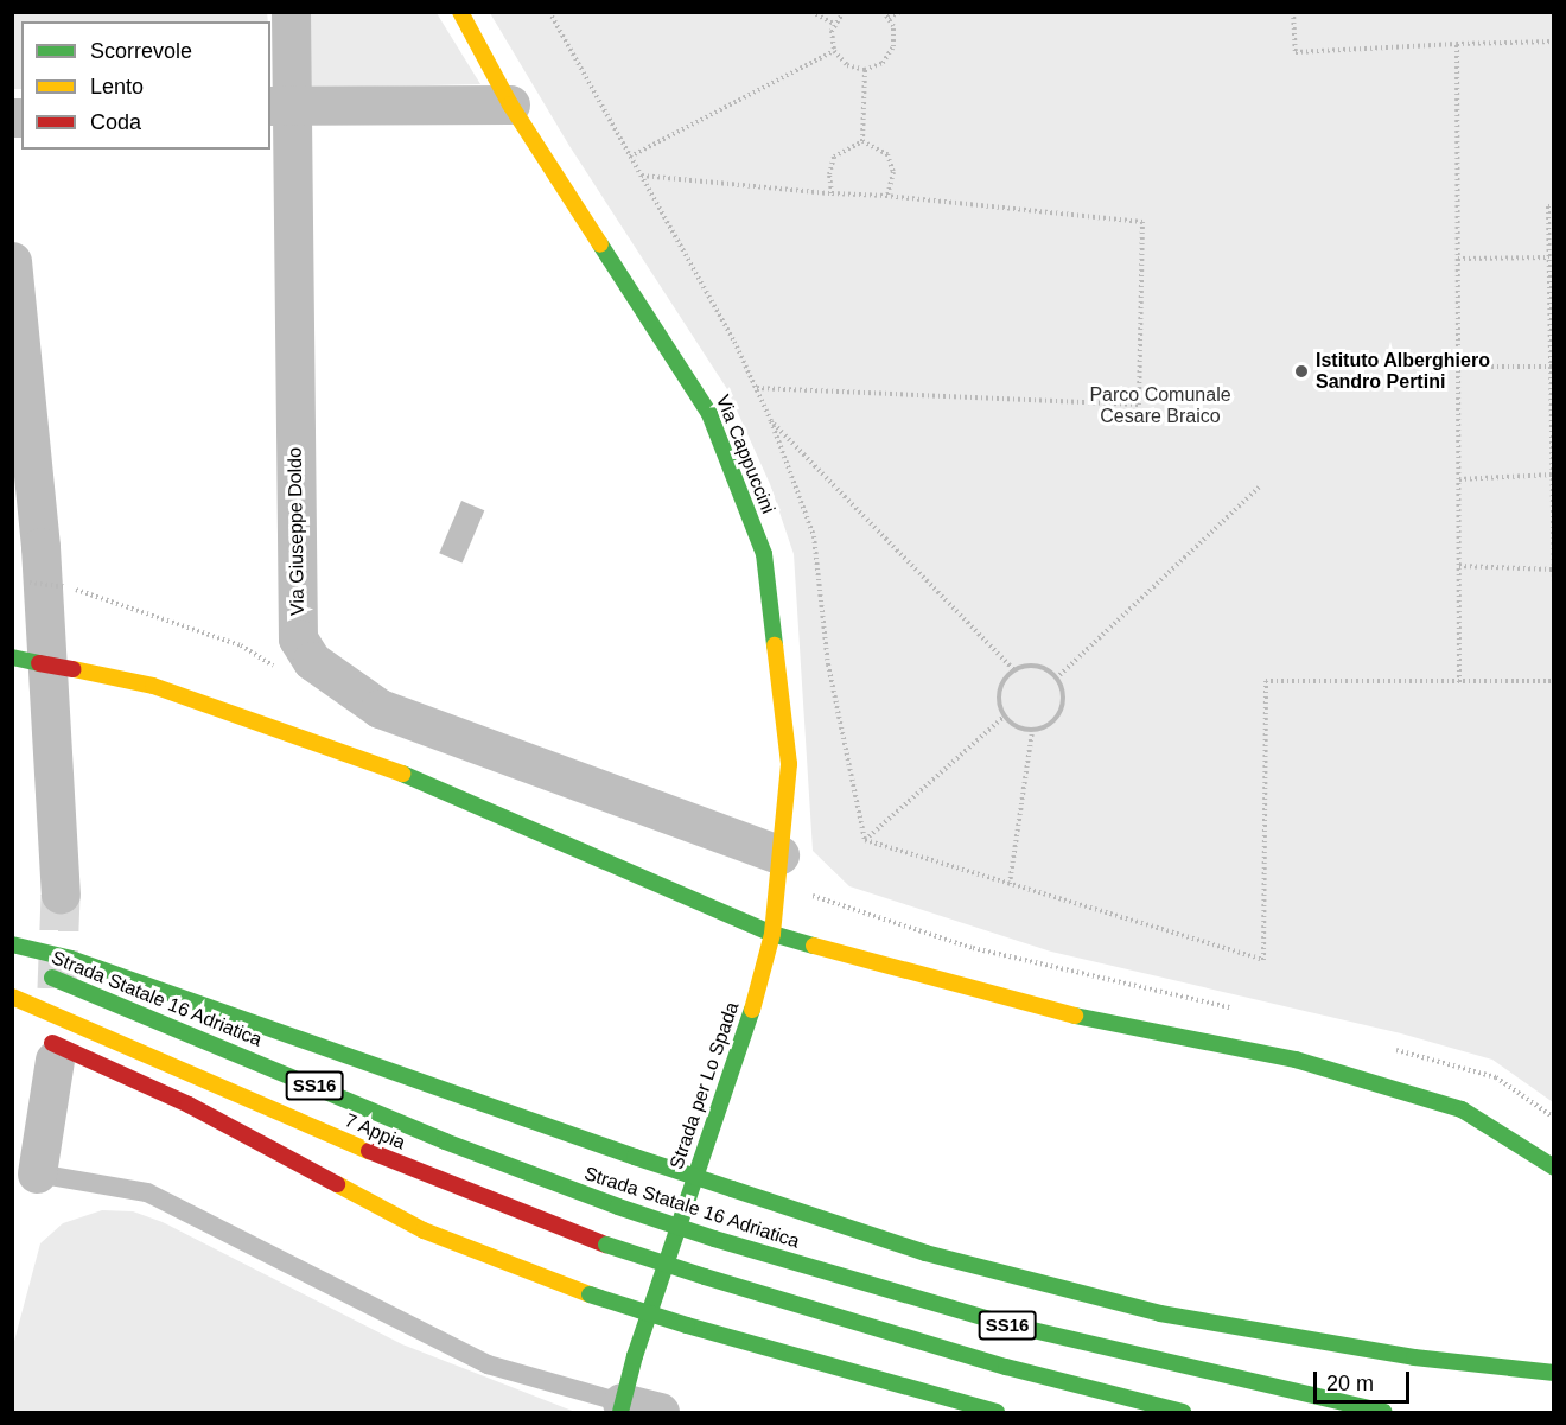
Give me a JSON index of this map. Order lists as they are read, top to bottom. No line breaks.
{"streets":{"main road":["Via Cappuccini","Strada Statale 16 Adriatica","SS16","Strada per Lo Spada","7 Appia"],"street":["Via Giuseppe Doldo"]},"crossings":[["Via Cappuccini","Via Giuseppe Doldo"],["Via Cappuccini","Strada per Lo Spada"]],"parks":["Parco Comunale Cesare Braico"],"places":["Istituto Alberghiero Sandro Pertini"],"legend":["Scorrevole","Lento","Coda"],"scale_bar":"20 m"}
